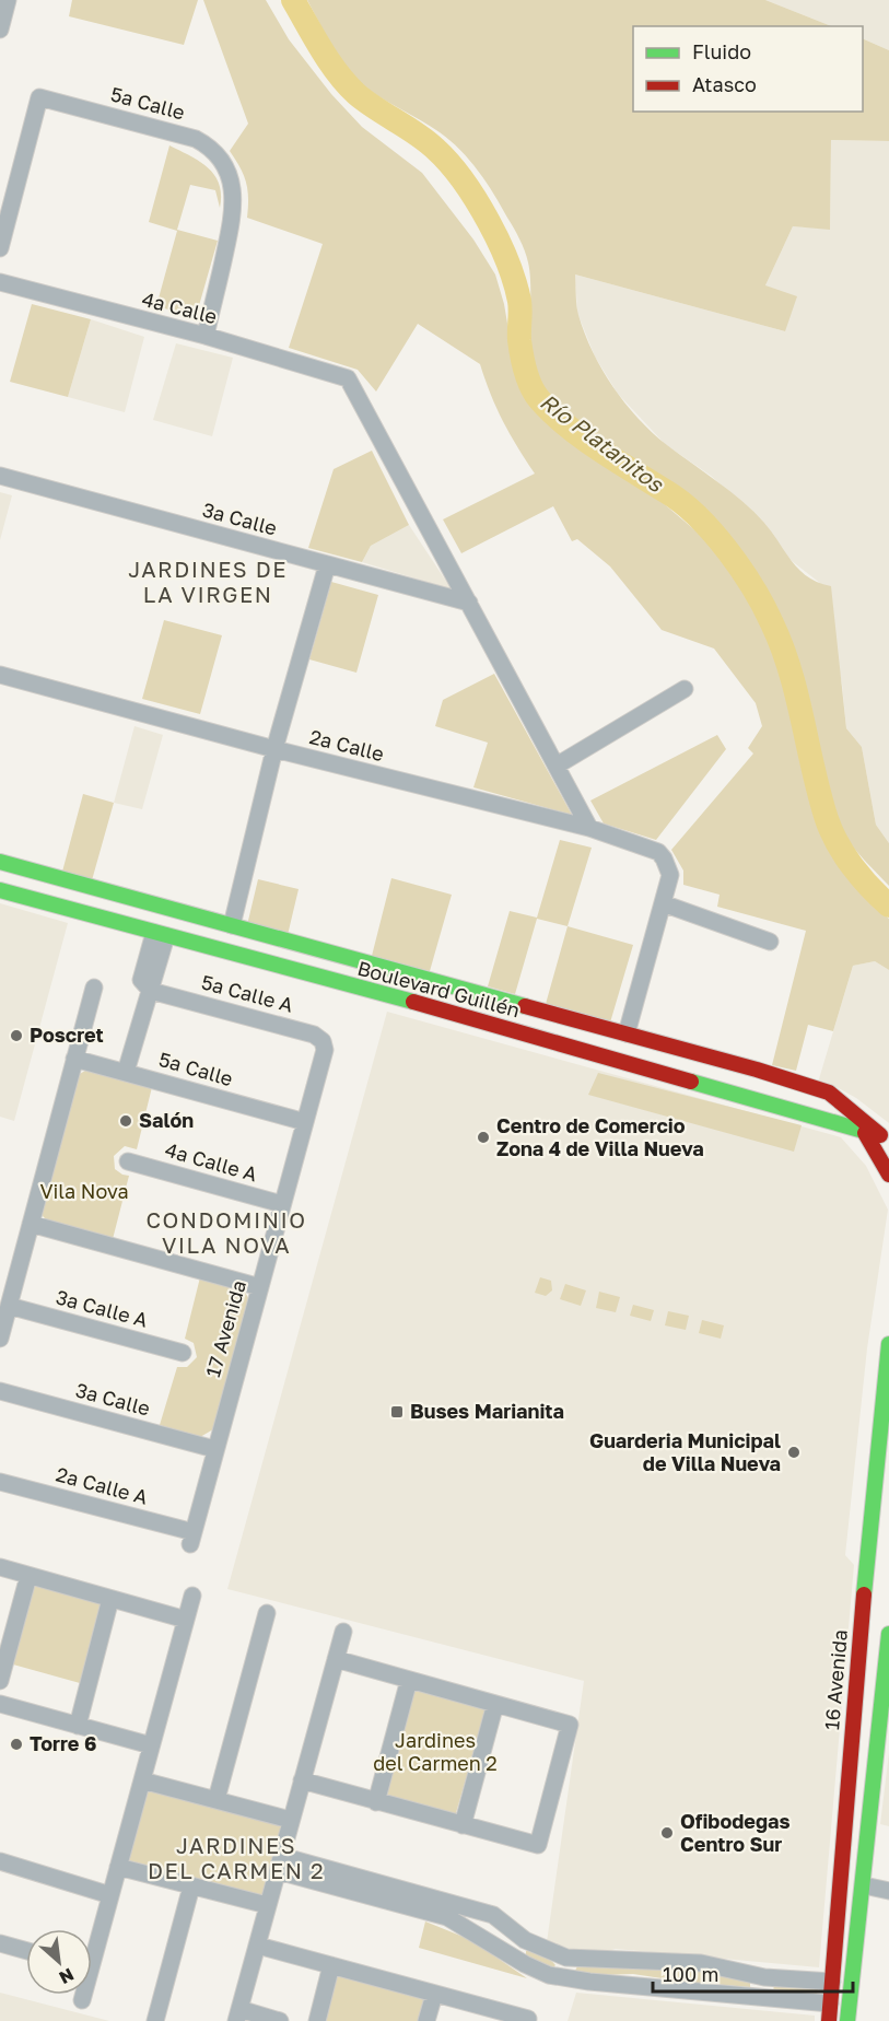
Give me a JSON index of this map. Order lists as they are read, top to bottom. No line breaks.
{"streets":{"main road":["Boulevard Guillén","16 Avenida"],"street":["5a Calle","4a Calle","3a Calle","2a Calle","5a Calle A","4a Calle A","3a Calle A","17 Avenida","2a Calle A"]},"crossings":[["5a Calle","4a Calle"],["5a Calle","17 Avenida"],["4a Calle","3a Calle"],["3a Calle","17 Avenida"],["5a Calle A","17 Avenida"],["4a Calle A","17 Avenida"],["17 Avenida","2a Calle A"]],"districts":["JARDINES DE LA VIRGEN","CONDOMINIO VILA NOVA","JARDINES DEL CARMEN 2"],"water":["Río Platanitos"],"parks":["Vila Nova","Jardines del Carmen 2"],"places":{"other":["Poscret","Salón","Centro de Comercio Zona 4 de Villa Nueva","Guarderia Municipal de Villa Nueva","Torre 6","Ofibodegas Centro Sur"],"transit":["Buses Marianita"]},"legend":["Fluido","Atasco"],"scale_bar":"100 m","north":"bottom right"}
